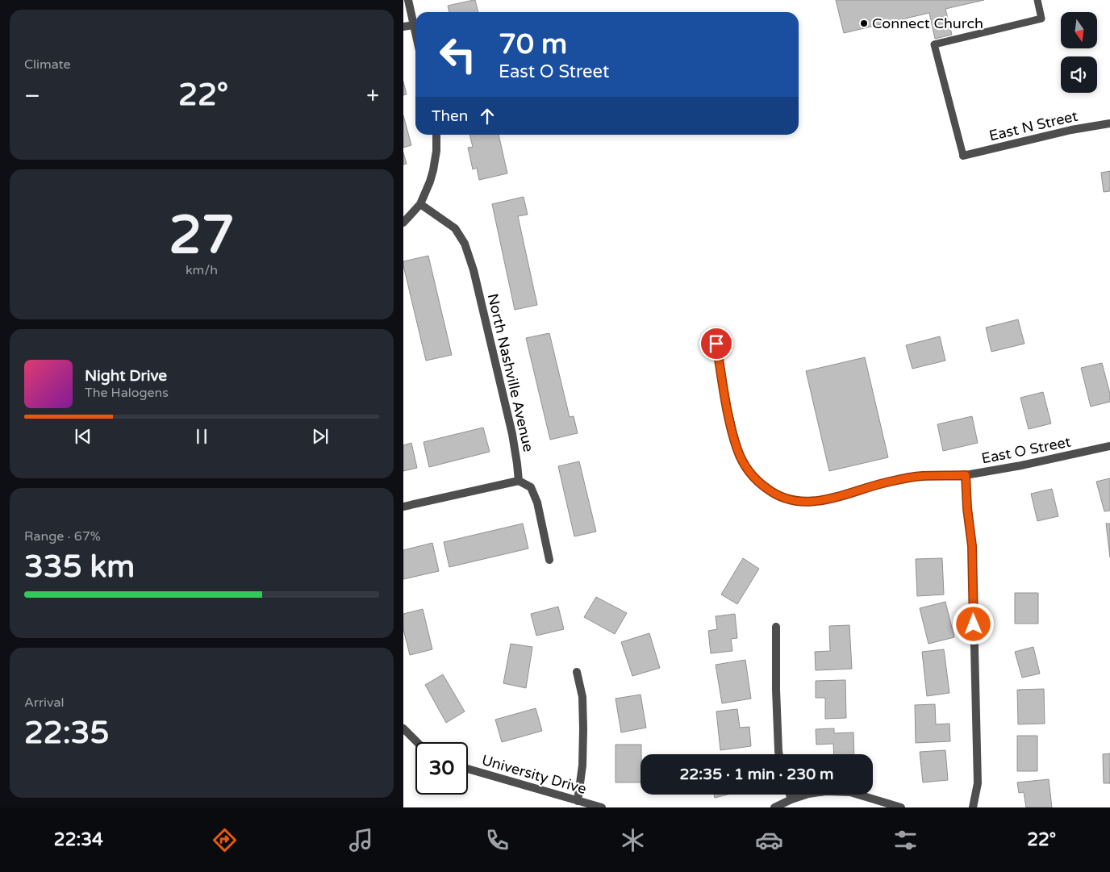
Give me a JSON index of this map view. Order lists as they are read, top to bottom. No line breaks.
{"streets":{"street":["East N Street","North Nashville Avenue","East O Street","University Drive"]},"places":["Connect Church"],"north":"bottom","page":{"tile":["Climate",["27","km/h"],["Range · 67%","335 km"],["Arrival","22:35"]],"turn":["70 m","East O Street"],"heat":["−","22°","+"],"then":"Then","song":["Night Drive","The Halogens"],"limit":"30","trip":"22:35 · 1 min · 230 m","tabs":["22:34","22°"]}}
